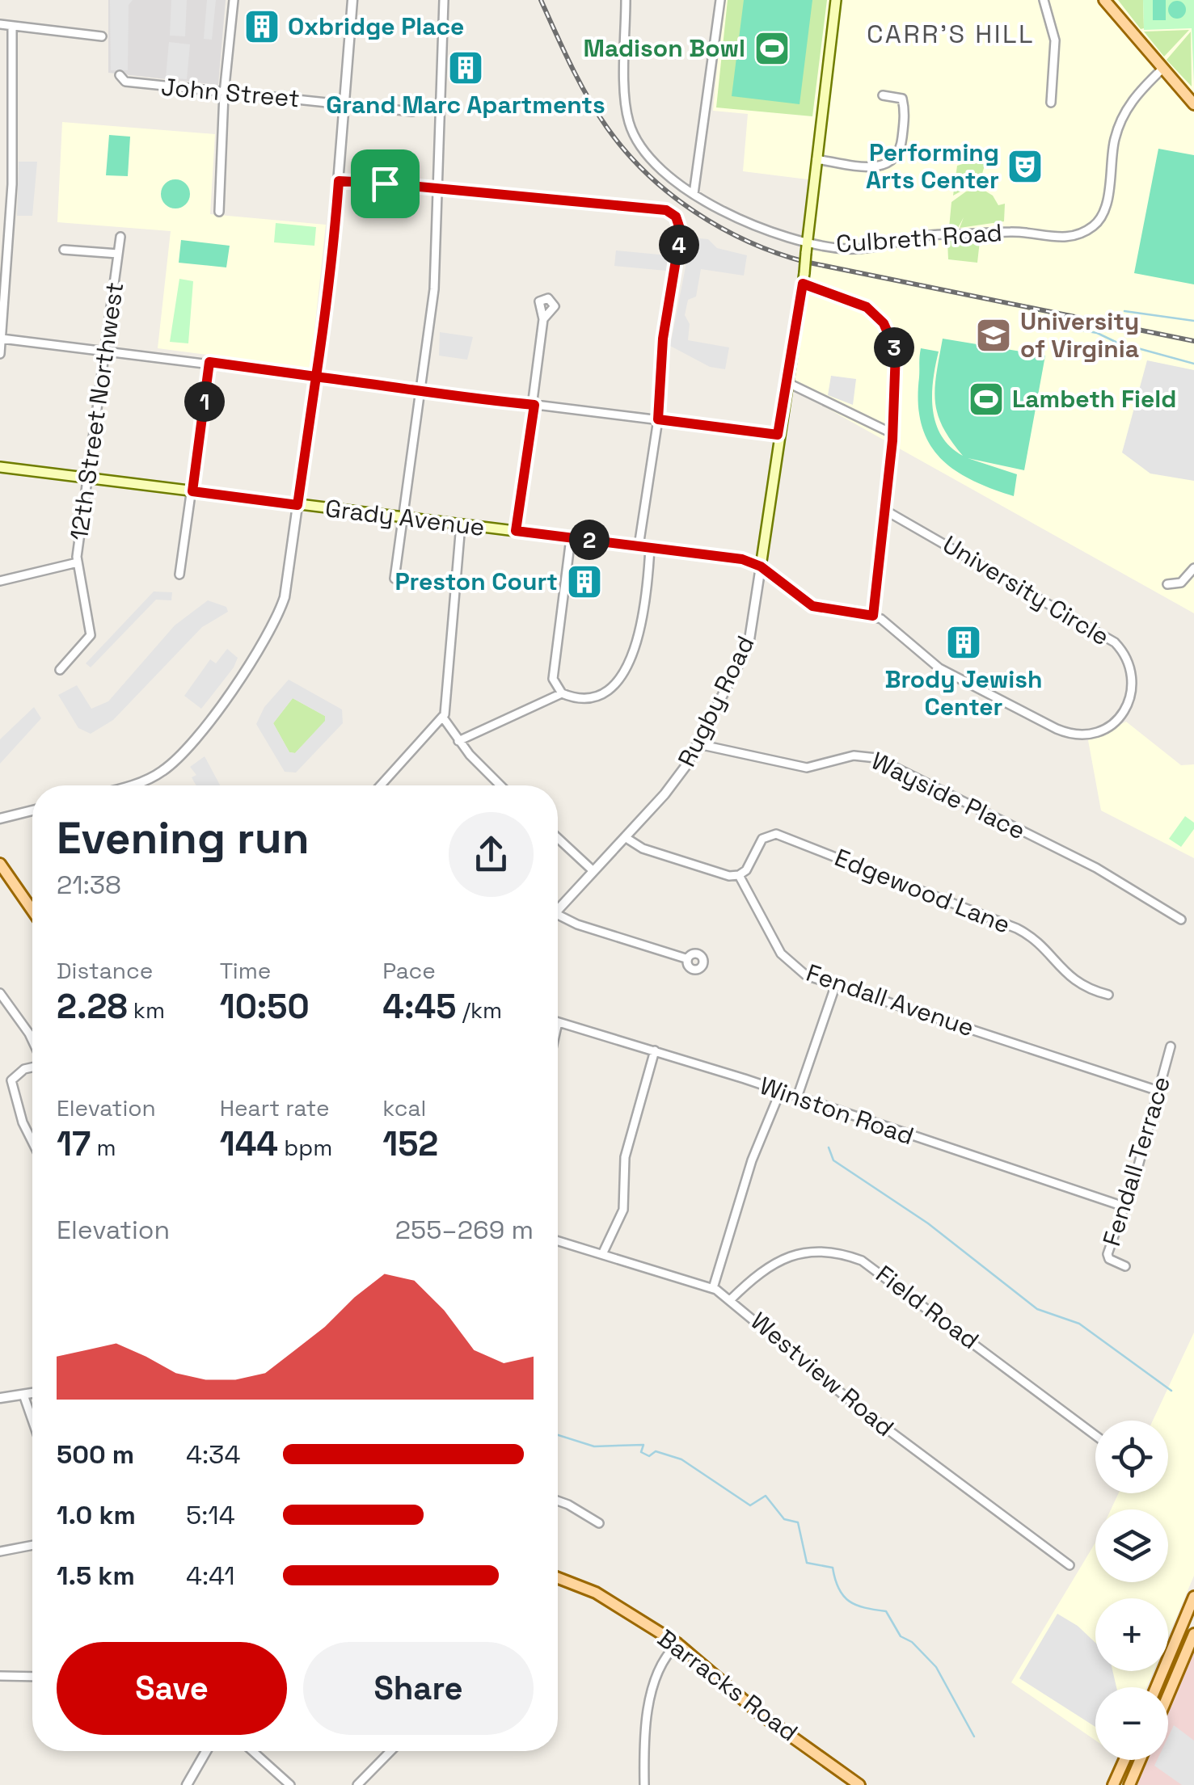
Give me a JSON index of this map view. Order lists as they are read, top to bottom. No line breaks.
{"streets":{"main road":["Grady Avenue","Rugby Road","Barracks Road"],"street":["John Street","Culbreth Road","12th Street Northwest","University Circle","Wayside Place","Edgewood Lane","Fendall Avenue","Winston Road","Fendall Terrace","Field Road","Westview Road"]},"crossings":[["Culbreth Road","Rugby Road"],["12th Street Northwest","Grady Avenue"],["Grady Avenue","University Circle"],["Grady Avenue","Rugby Road"],["University Circle","Rugby Road"],["Rugby Road","Wayside Place"],["Edgewood Lane","Fendall Avenue"],["Fendall Avenue","Fendall Terrace"],["Winston Road","Fendall Terrace"],["Field Road","Westview Road"]],"districts":["CARR'S HILL"],"places":{"building":["Oxbridge Place","Grand Marc Apartments","Preston Court","Brody Jewish Center"],"sports":["Madison Bowl","Lambeth Field"],"theatre":["Performing Arts Center"],"school or university":["University of Virginia"]},"page":{"pins":["4","3","1","2"],"heading":["Evening run","21:38"],"stats":[["Distance","2.28 km"],["Time","10:50"],["Pace","4:45 /km"],["Elevation","17 m"],["Heart rate","144 bpm"],["kcal","152"]],"chart":["Elevation","255–269 m"],"map_buttons":["+","−"],"list":[{"name":"500 m","note":"4:34"},{"name":"1.0 km","note":"5:14"},{"name":"1.5 km","note":"4:41"}],"buttons":["Save","Share"]}}
